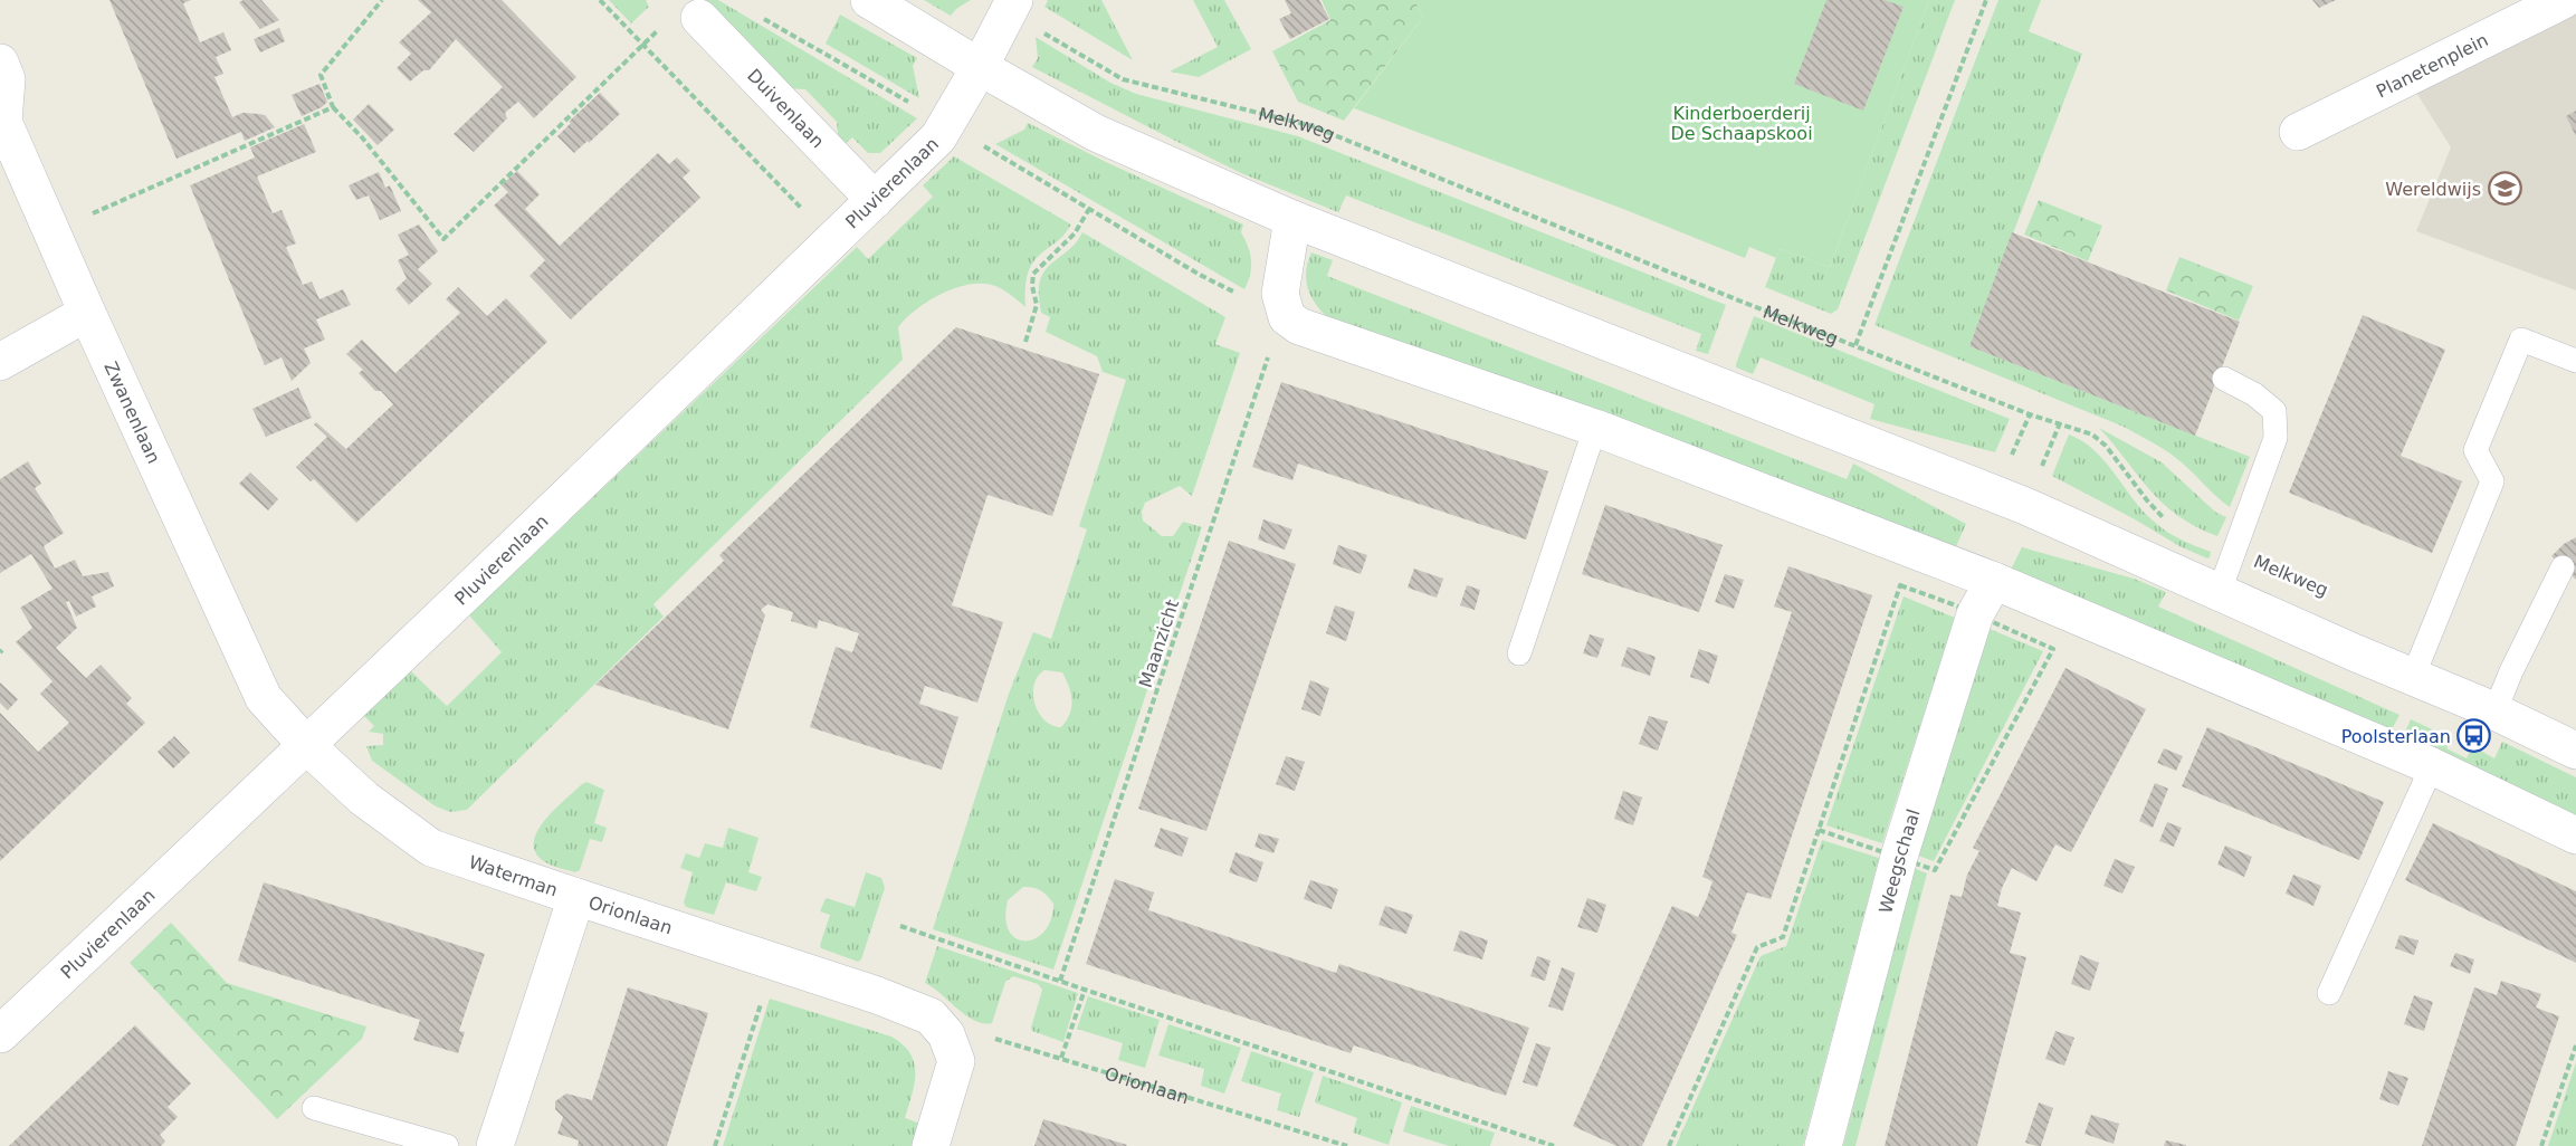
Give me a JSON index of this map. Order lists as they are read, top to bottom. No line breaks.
{"streets":{"street":["Planetenplein","Duivenlaan","Pluvierenlaan","Zwanenlaan","Weegschaal","Waterman","Orionlaan"],"path":["Melkweg","Maanzicht"]},"crossings":[["Duivenlaan","Pluvierenlaan"],["Melkweg","Pluvierenlaan"],["Pluvierenlaan","Zwanenlaan"],["Pluvierenlaan","Waterman"],["Zwanenlaan","Waterman"],["Waterman","Orionlaan"]],"parks":["Kinderboerderij De Schaapskooi"],"places":{"school or university":["Wereldwijs"],"bus stop":["Poolsterlaan"]}}
